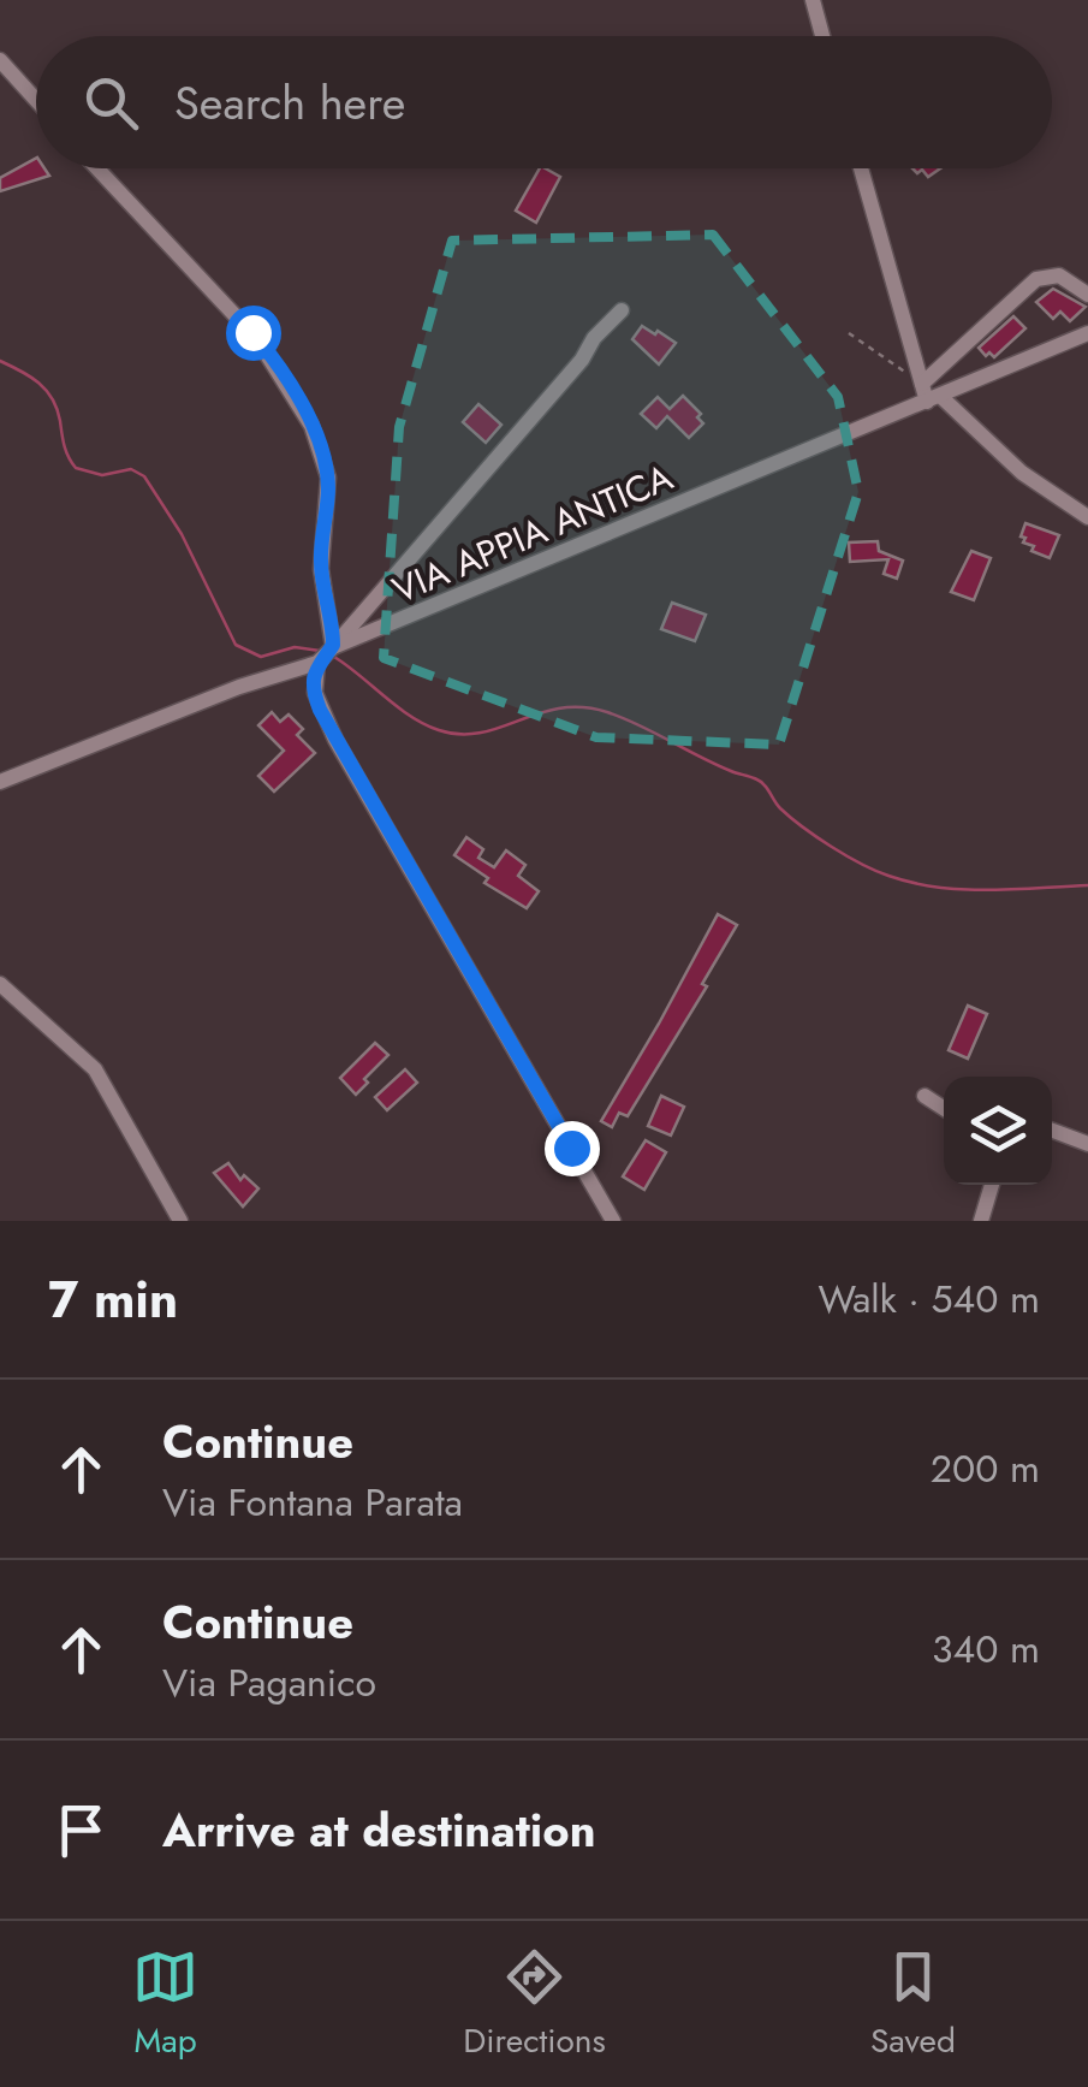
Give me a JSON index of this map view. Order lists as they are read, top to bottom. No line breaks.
{"streets":{"street":["VIA APPIA ANTICA"]},"page":{"search":"Search here","heading":["7 min","Walk · 540 m"],"list":[["Continue","Via Fontana Parata","200 m"],["Continue","Via Paganico","340 m"],"Arrive at destination"],"nav":["Map","Directions","Saved"]}}
